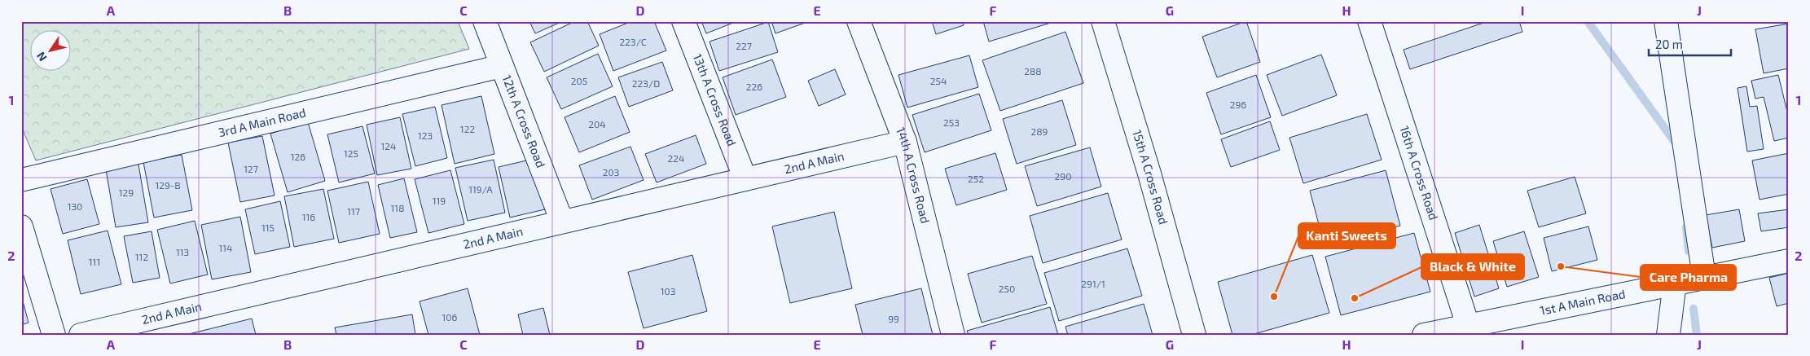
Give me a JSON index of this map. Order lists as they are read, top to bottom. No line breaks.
{"streets":{"street":["13th A Cross Road","12th A Cross Road","3rd A Main Road","2nd A Main","16th A Cross Road","14th A Cross Road","15th A Cross Road","1st A Main Road"]},"crossings":[["13th A Cross Road","2nd A Main"],["12th A Cross Road","3rd A Main Road"],["12th A Cross Road","2nd A Main"],["2nd A Main","14th A Cross Road"],["16th A Cross Road","1st A Main Road"]],"places":["Care Pharma","Kanti Sweets","Black & White"],"house_numbers":["223/C","227","288","205","254","223/D","226","296","253","204","122","289","123","124","125","126","224","127","203","290","252","129-B","119/A","129","119","130","118","117","116","115","114","113","112","111","291/1","250","103","106","99"],"scale_bar":"20 m","north":"bottom left","grid":{"columns":["A","B","C","D","E","F","G","H","I","J"],"rows":["1","2"]}}
